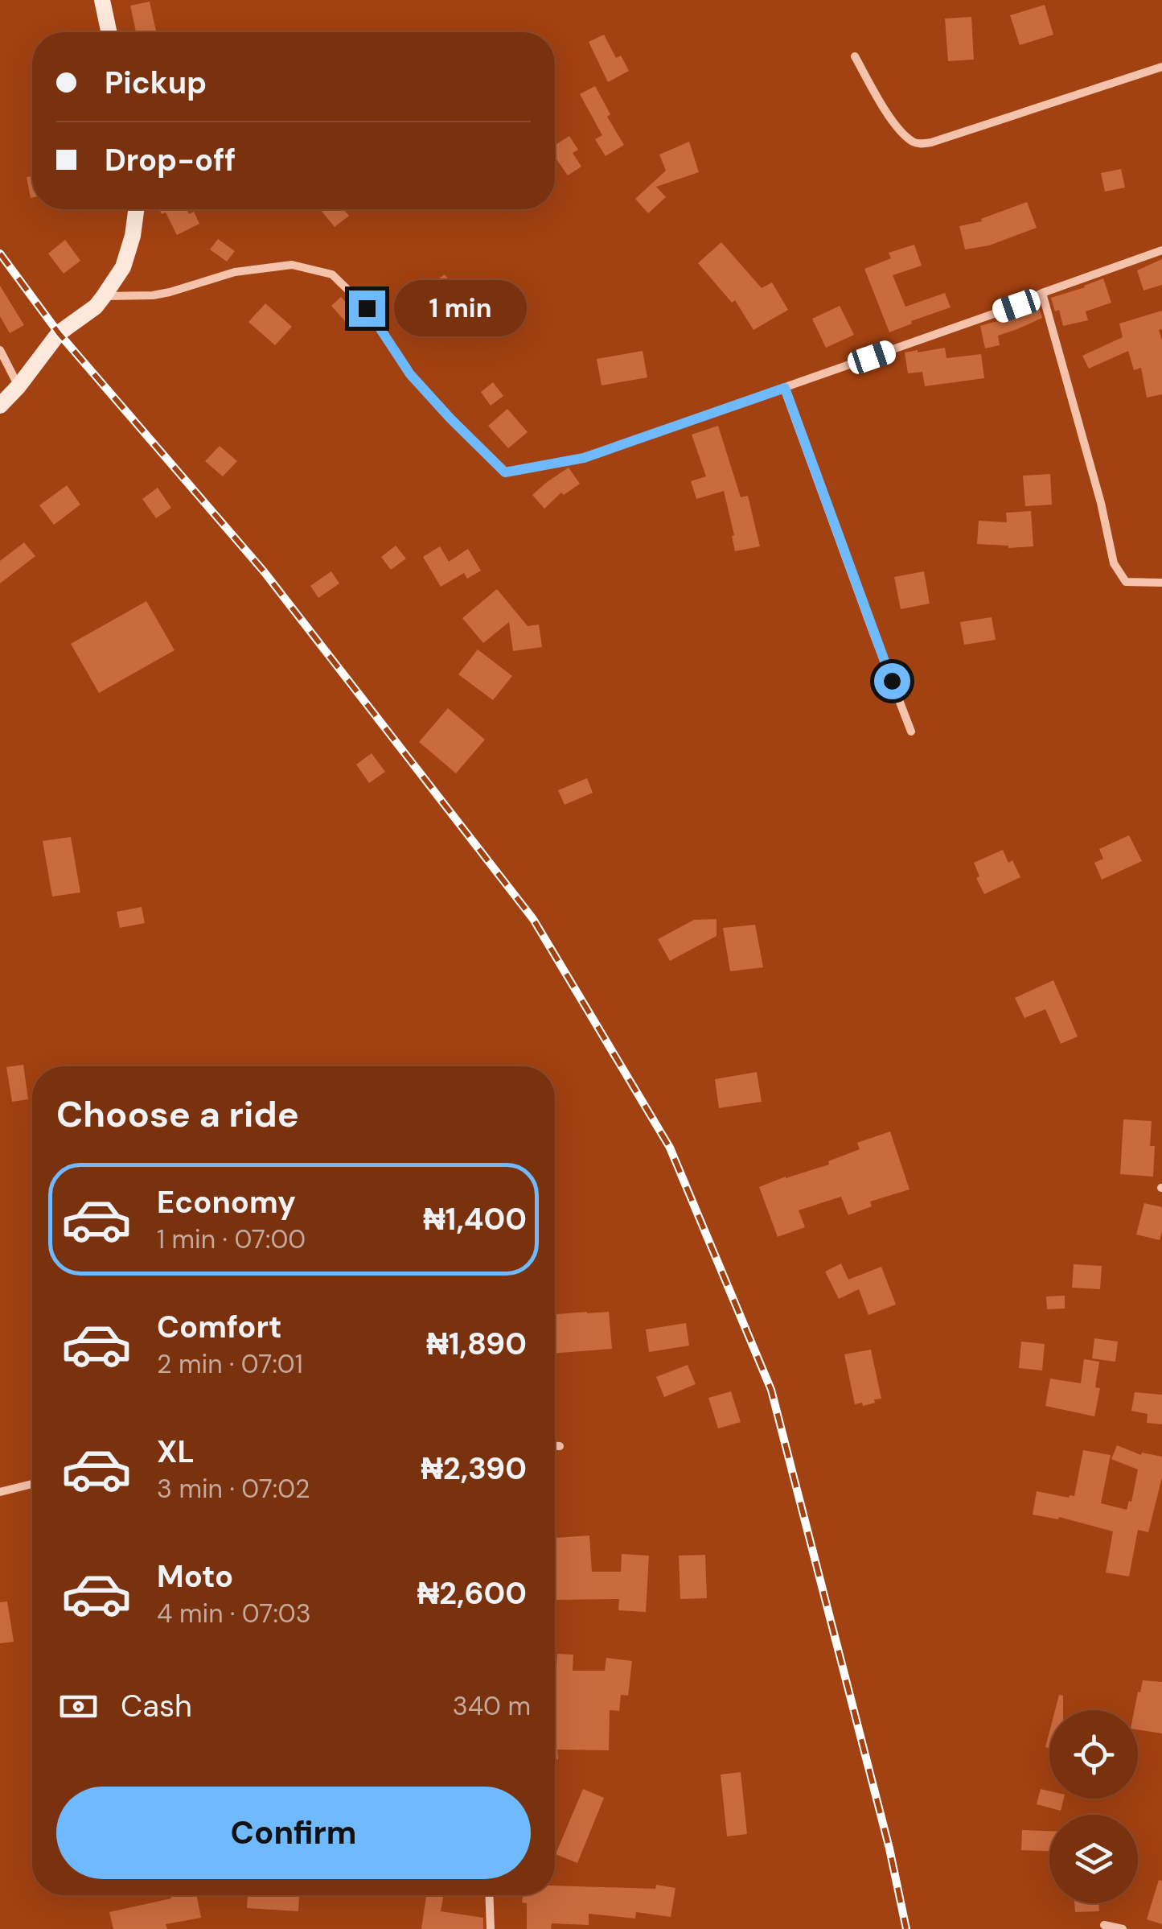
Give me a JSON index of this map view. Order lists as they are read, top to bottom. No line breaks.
{"page":{"banner":["Pickup","Drop-off"],"bubble":"1 min","heading":"Choose a ride","list":[{"name":"Economy","note":"1 min · 07:00","value":"₦1,400"},{"name":"Comfort","note":"2 min · 07:01","value":"₦1,890"},{"name":"XL","note":"3 min · 07:02","value":"₦2,390"},{"name":"Moto","note":"4 min · 07:03","value":"₦2,600"}],"pay":["Cash","340 m"],"buttons":"Confirm"}}
